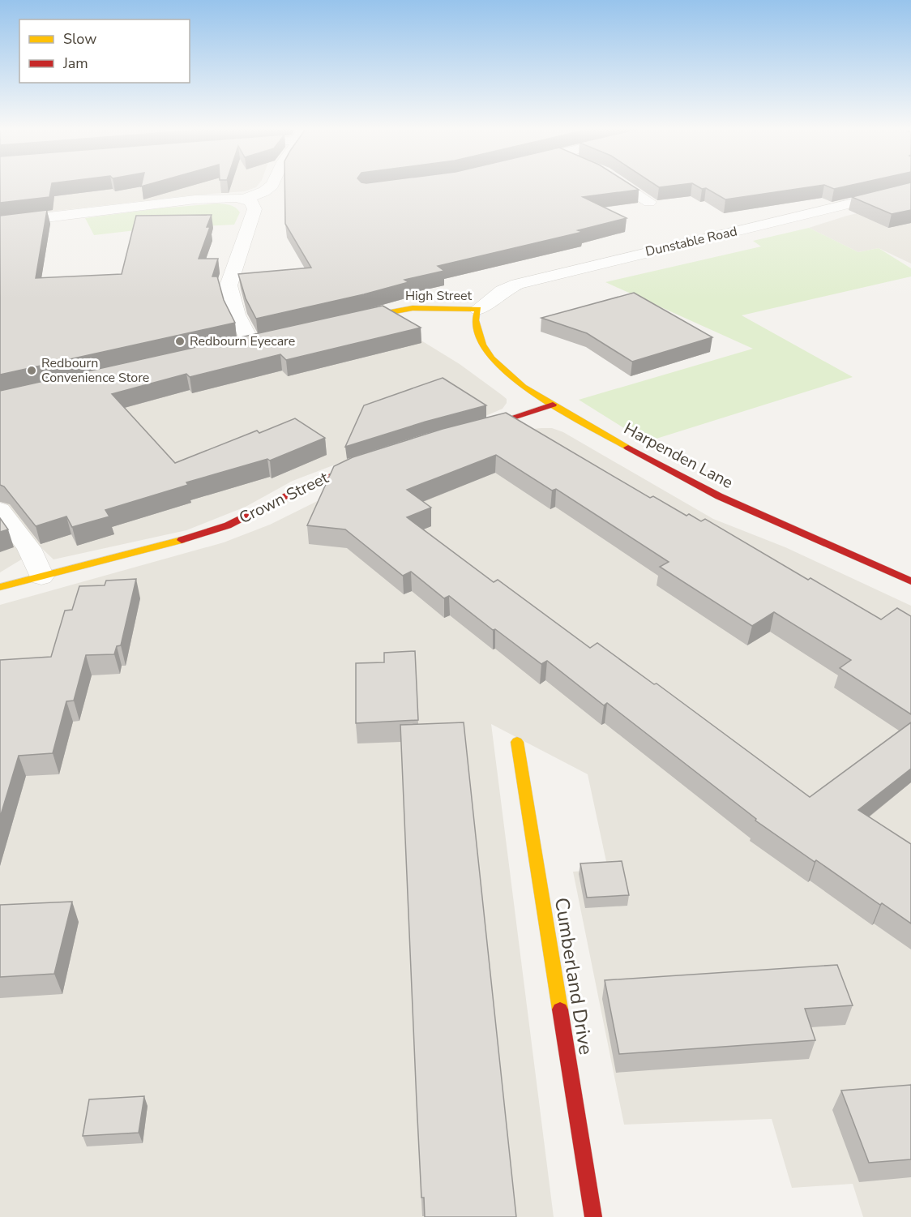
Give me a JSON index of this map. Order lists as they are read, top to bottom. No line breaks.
{"streets":{"street":["Dunstable Road","High Street","Harpenden Lane","Crown Street","Cumberland Drive"]},"crossings":[["Dunstable Road","High Street"],["Dunstable Road","Harpenden Lane"],["High Street","Harpenden Lane"]],"places":["Redbourn Eyecare","Redbourn Convenience Store"],"legend":["Slow","Jam"]}
